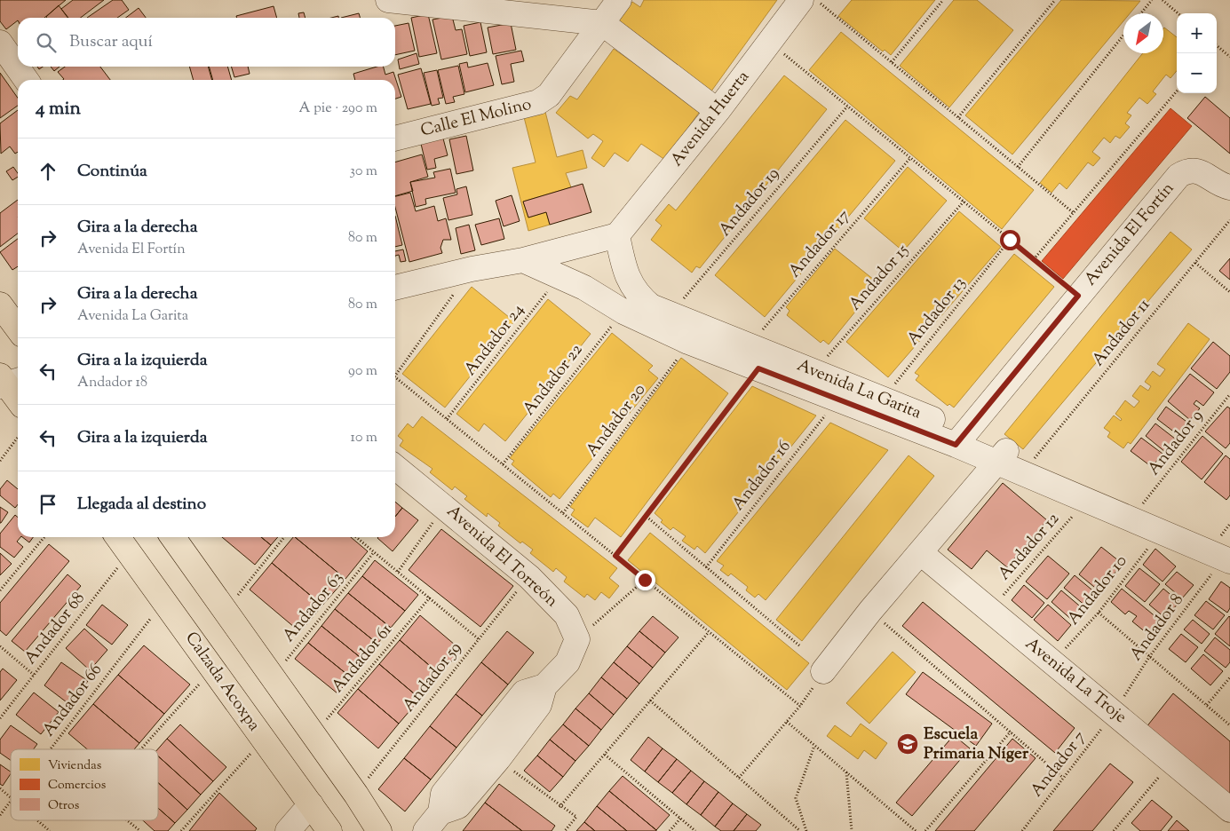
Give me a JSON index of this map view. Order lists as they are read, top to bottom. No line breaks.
{"streets":{"main road":["Calzada Acoxpa"],"street":["Calle El Molino","Avenida Huerta","Avenida El Fortín","Avenida La Garita","Avenida El Torreón","Avenida La Troje"],"path":["Andador 19","Andador 17","Andador 15","Andador 13","Andador 11","Andador 24","Andador 22","Andador 20","Andador 9","Andador 16","Andador 12","Andador 10","Andador 63","Andador 8","Andador 68","Andador 61","Andador 59","Andador 66","Andador 7"]},"crossings":[["Avenida Huerta","Avenida La Garita"],["Andador 19","Avenida La Garita"],["Avenida El Fortín","Avenida La Garita"],["Andador 17","Avenida La Garita"],["Andador 15","Avenida La Garita"],["Andador 13","Avenida La Garita"],["Andador 11","Avenida La Garita"],["Andador 24","Avenida La Garita"],["Andador 22","Avenida La Garita"],["Avenida La Garita","Andador 20"],["Avenida La Garita","Andador 9"],["Avenida La Garita","Andador 16"],["Avenida La Garita","Andador 12"],["Avenida La Garita","Andador 10"],["Avenida La Garita","Andador 8"],["Andador 12","Avenida La Troje"],["Avenida El Torreón","Andador 59"],["Andador 10","Avenida La Troje"],["Andador 8","Avenida La Troje"],["Andador 8","Andador 7"],["Andador 68","Calzada Acoxpa"],["Avenida La Troje","Andador 7"],["Calzada Acoxpa","Andador 66"]],"places":{"school or university":["Escuela Primaria Níger"]},"legend":["Viviendas","Comercios","Otros"],"north":"bottom left","page":{"map_buttons":["+","−"],"search":"Buscar aquí","heading":["4 min","A pie · 290 m"],"list":[["Continúa","30 m"],["Gira a la derecha","Avenida El Fortín","80 m"],["Gira a la derecha","Avenida La Garita","80 m"],["Gira a la izquierda","Andador 18","90 m"],["Gira a la izquierda","10 m"],"Llegada al destino"]}}
